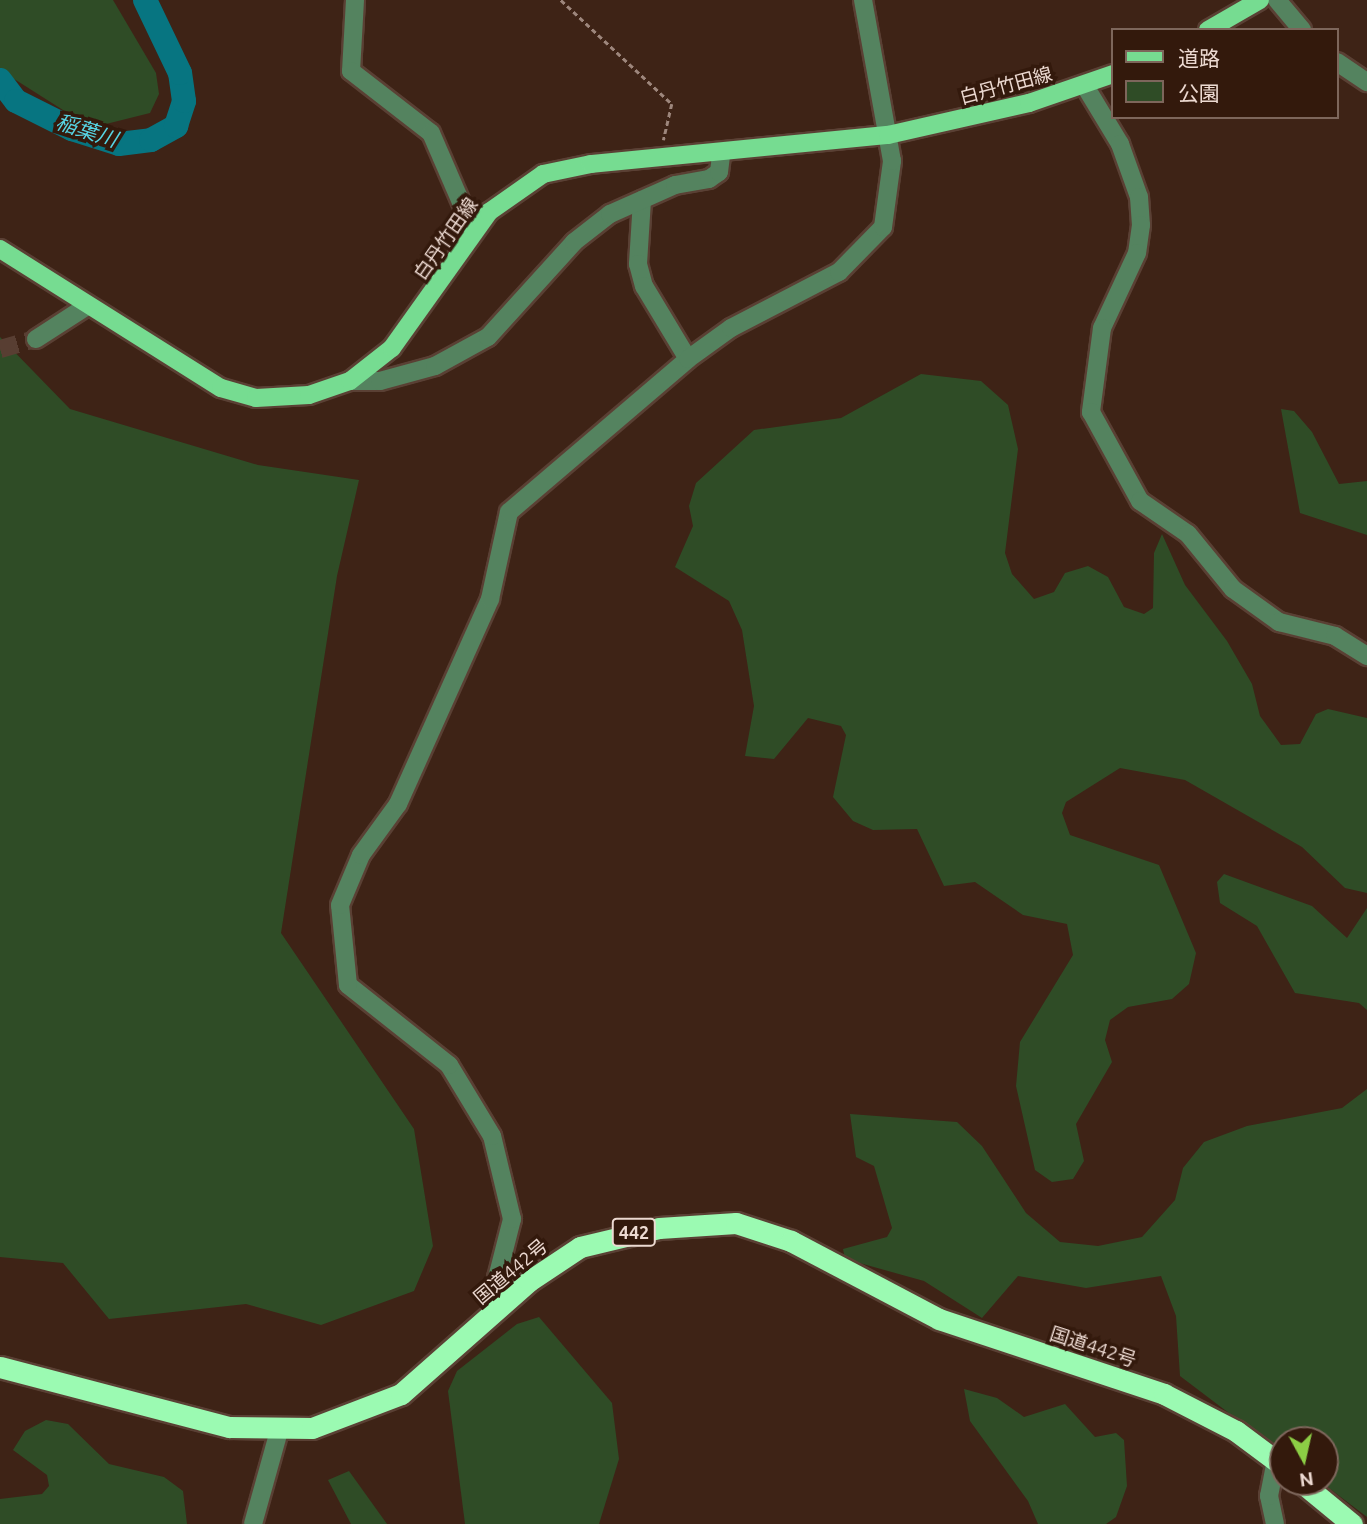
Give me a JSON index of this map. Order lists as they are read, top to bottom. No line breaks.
{"streets":{"highway":["442","国道442号"],"main road":["白丹竹田線"]},"water":["稲葉川"],"legend":["道路","公園"],"north":"bottom"}
